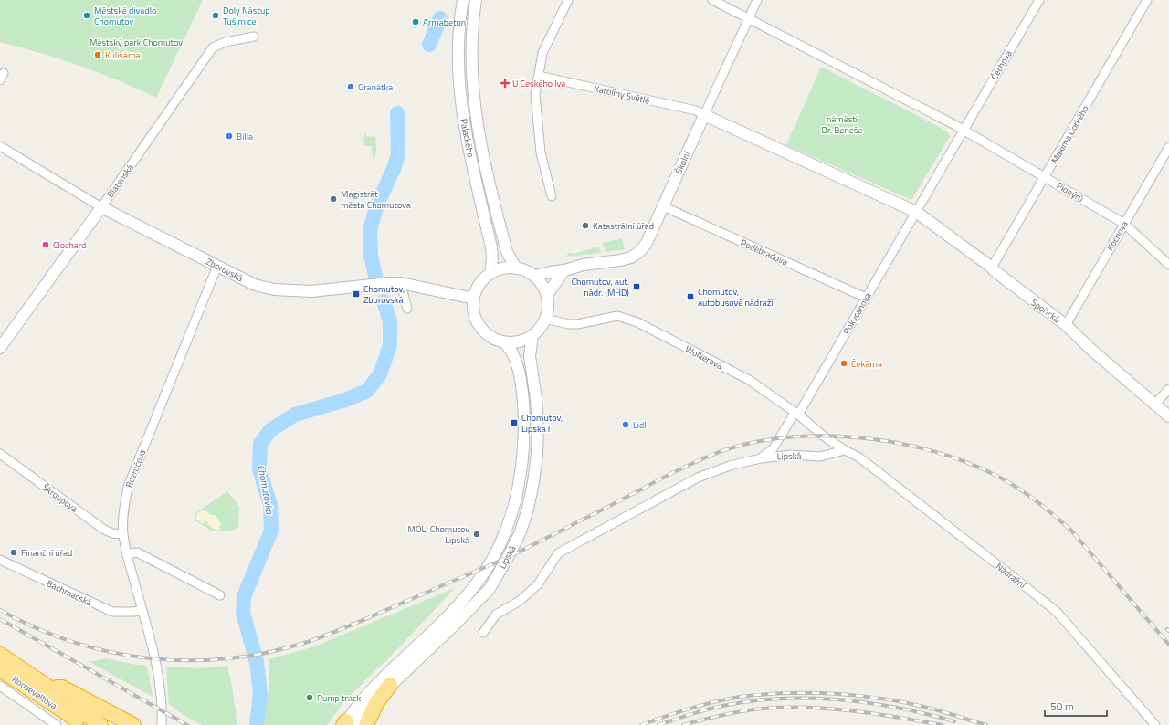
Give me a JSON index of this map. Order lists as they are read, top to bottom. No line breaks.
{"streets":{"highway":["Rooseveltova"],"main road":["Palackého","Školní","Blatenská","Zborovská","Spořická","Lipská"],"street":["Čechova","Karolíny Světlé","Maxima Gorkého","Pionýrů","Kochova","Poděbradova","Rokycanova","Wolkerova","Bezručova","Škroupova","Nádražní","Bachmačská"]},"crossings":[["Čechova","Pionýrů"],["Karolíny Světlé","Školní"],["Maxima Gorkého","Pionýrů"],["Maxima Gorkého","Spořická"],["Palackého","Školní"],["Palackého","Zborovská"],["Palackého","Wolkerova"],["Palackého","Lipská"],["Školní","Poděbradova"],["Školní","Zborovská"],["Školní","Wolkerova"],["Školní","Lipská"],["Blatenská","Zborovská"],["Pionýrů","Kochova"],["Kochova","Spořická"],["Poděbradova","Rokycanova"],["Zborovská","Wolkerova"],["Zborovská","Lipská"],["Zborovská","Bezručova"],["Spořická","Rokycanova"],["Rokycanova","Wolkerova"],["Rokycanova","Lipská"],["Wolkerova","Lipská"],["Wolkerova","Nádražní"],["Lipská","Nádražní"],["Bezručova","Škroupova"],["Bezručova","Bachmačská"]],"water":["Chomutovka"],"parks":["Městský park Chomutov","náměstí Dr. Beneše"],"places":{"other":["Městské divadlo Chomutov","Doly Nástup Tušimice","Armabeton","Kulisárna","Granátka","Billa","Magistrát města Chomutova","Katastrální úřad","Clochard","Čekárna","Lidl","MOL, Chomutov Lipská","Finanční úřad","Pump track"],"health":["U Českého lva"],"transit":["Chomutov, aut. nádr. (MHD)","Chomutov, Zborovská","Chomutov, autobusové nádraží","Chomutov, Lipská I"]},"scale_bar":"50 m"}
